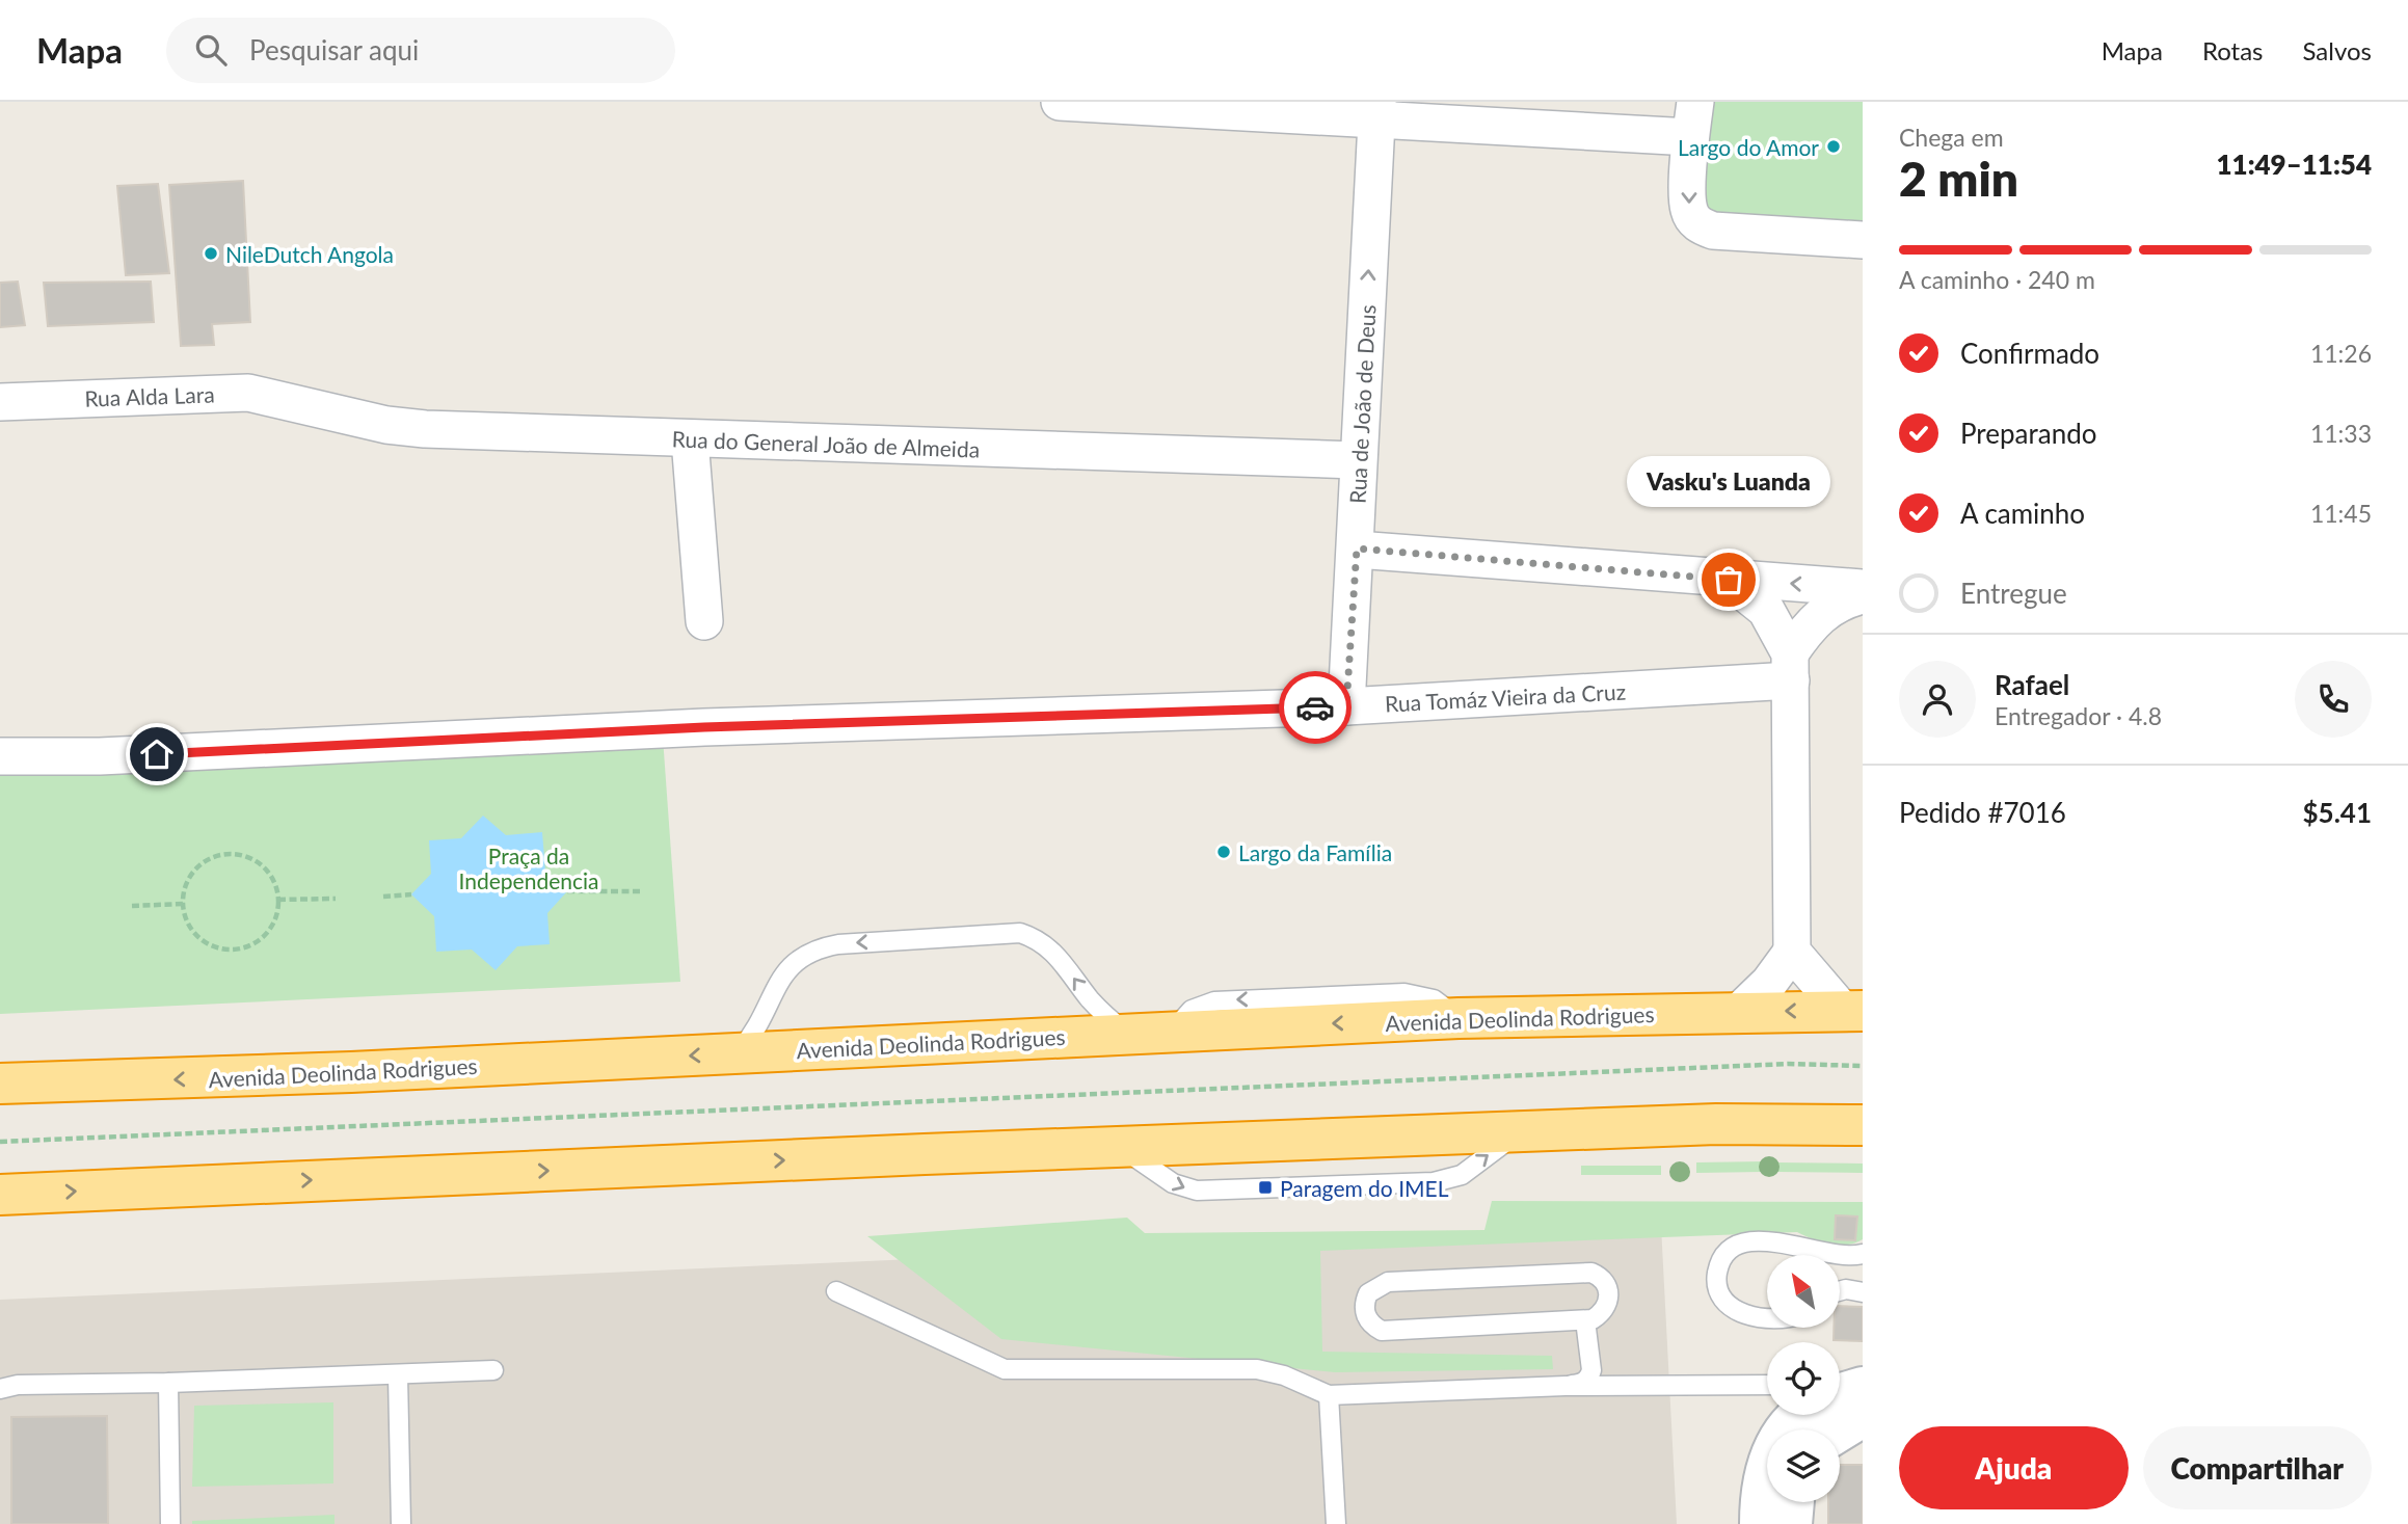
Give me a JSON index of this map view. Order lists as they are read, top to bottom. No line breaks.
{"streets":{"highway":["Avenida Deolinda Rodrigues"],"street":["Rua Alda Lara","Rua de João de Deus","Rua do General João de Almeida","Rua Tomáz Vieira da Cruz"]},"crossings":[["Rua Alda Lara","Rua do General João de Almeida"],["Rua de João de Deus","Rua do General João de Almeida"],["Rua de João de Deus","Rua Tomáz Vieira da Cruz"]],"one_way":["Rua de João de Deus"],"parks":["Praça da Independencia"],"places":{"other":["Largo do Amor","NileDutch Angola","Vasku's Luanda","Largo da Família"],"transit":["Paragem do IMEL"]},"north":"top left","page":{"header":"Mapa","search":"Pesquisar aqui","nav":["Mapa","Rotas","Salvos"],"heading":["2 min","Chega em","11:49–11:54"],"panel":["Rafael","Entregador · 4.8","Pedido #7016","$5.41"],"bar":"A caminho · 240 m","list":[["Confirmado","11:26"],["Preparando","11:33"],["A caminho","11:45"],"Entregue"],"bubble":"Vasku's Luanda","buttons":["Ajuda","Compartilhar"]}}
